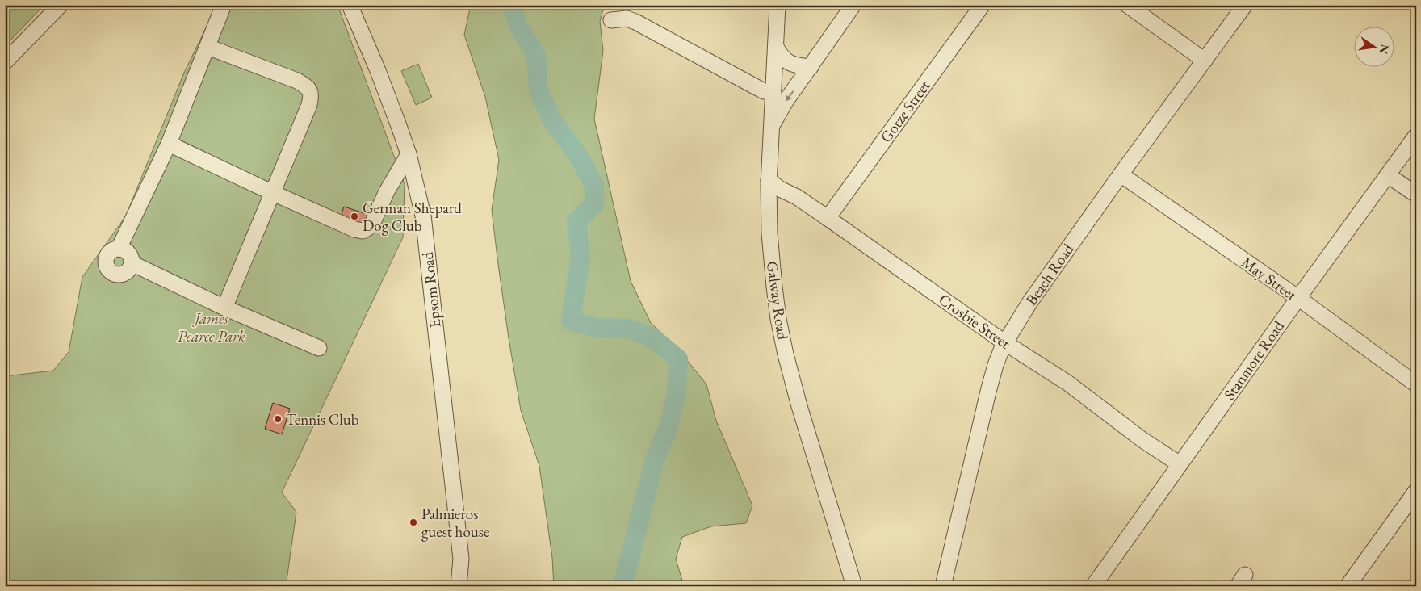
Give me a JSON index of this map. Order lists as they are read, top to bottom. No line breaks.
{"streets":{"street":["Gotze Street","Beach Road","May Street","Epsom Road","Galway Road","Crosbie Street","Stanmore Road"]},"crossings":[["Gotze Street","Crosbie Street"],["Beach Road","May Street"],["Beach Road","Crosbie Street"],["May Street","Stanmore Road"],["Galway Road","Crosbie Street"],["Crosbie Street","Stanmore Road"]],"parks":["James Pearce Park"],"places":["German Shepard Dog Club","Tennis Club","Palmieros guest house"],"north":"right"}
